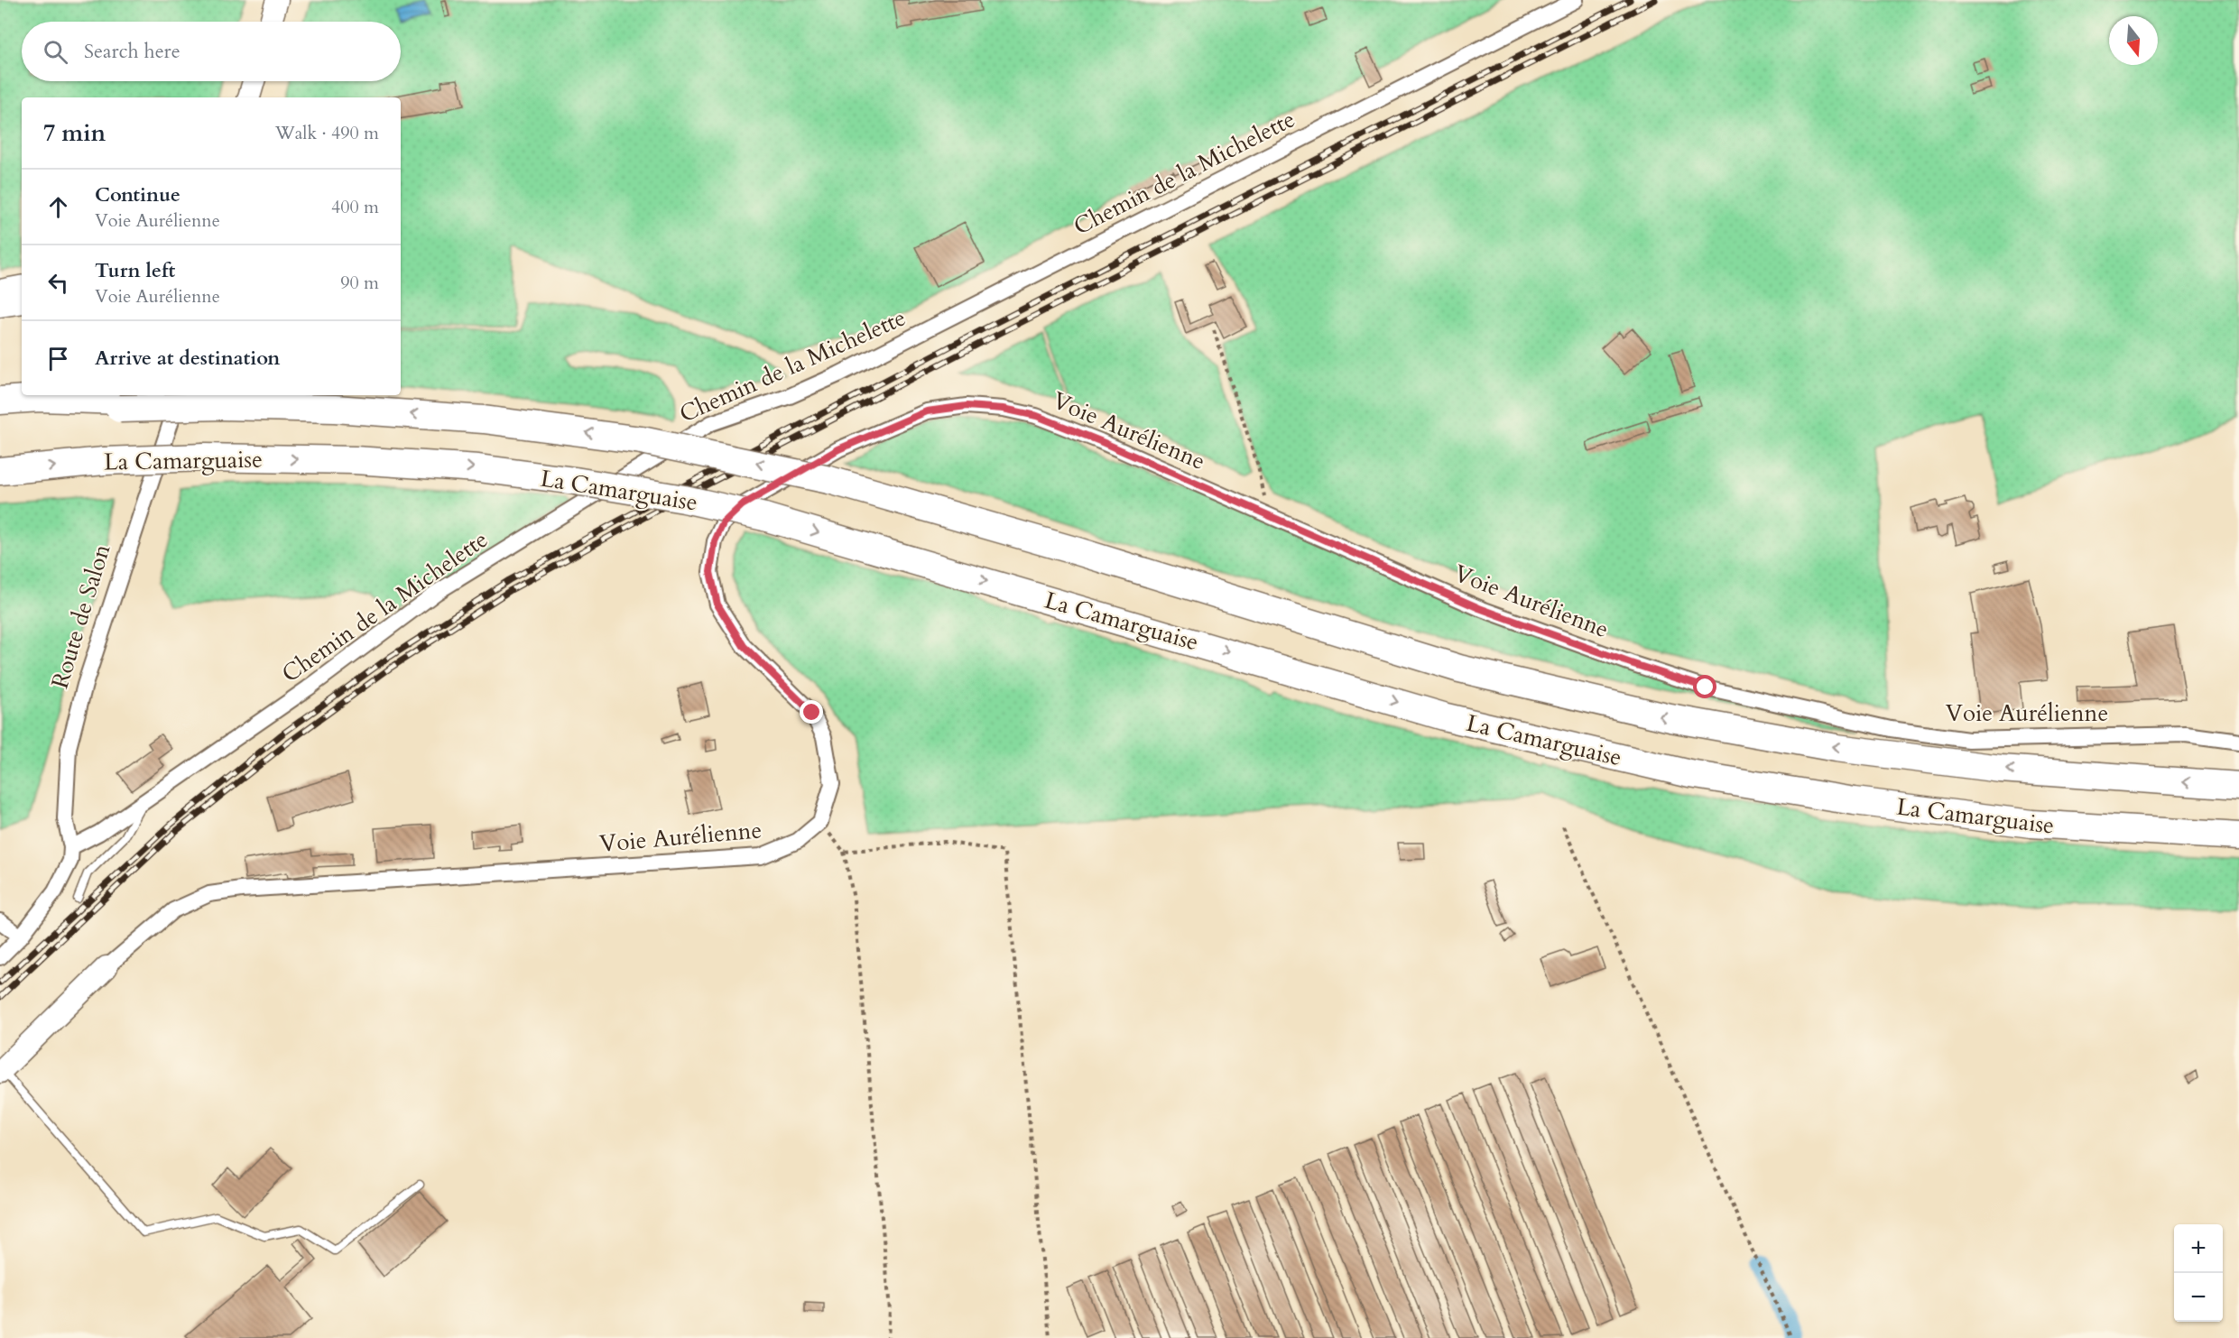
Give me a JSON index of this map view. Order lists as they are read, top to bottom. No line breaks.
{"streets":{"highway":["La Camarguaise"],"street":["Chemin de la Michelette","Voie Aurélienne","Route de Salon"]},"crossings":[["Chemin de la Michelette","Route de Salon"]],"north":"bottom","page":{"search":"Search here","heading":["7 min","Walk · 490 m"],"list":[["Continue","Voie Aurélienne","400 m"],["Turn left","Voie Aurélienne","90 m"],"Arrive at destination"],"map_buttons":["+","−"]}}
